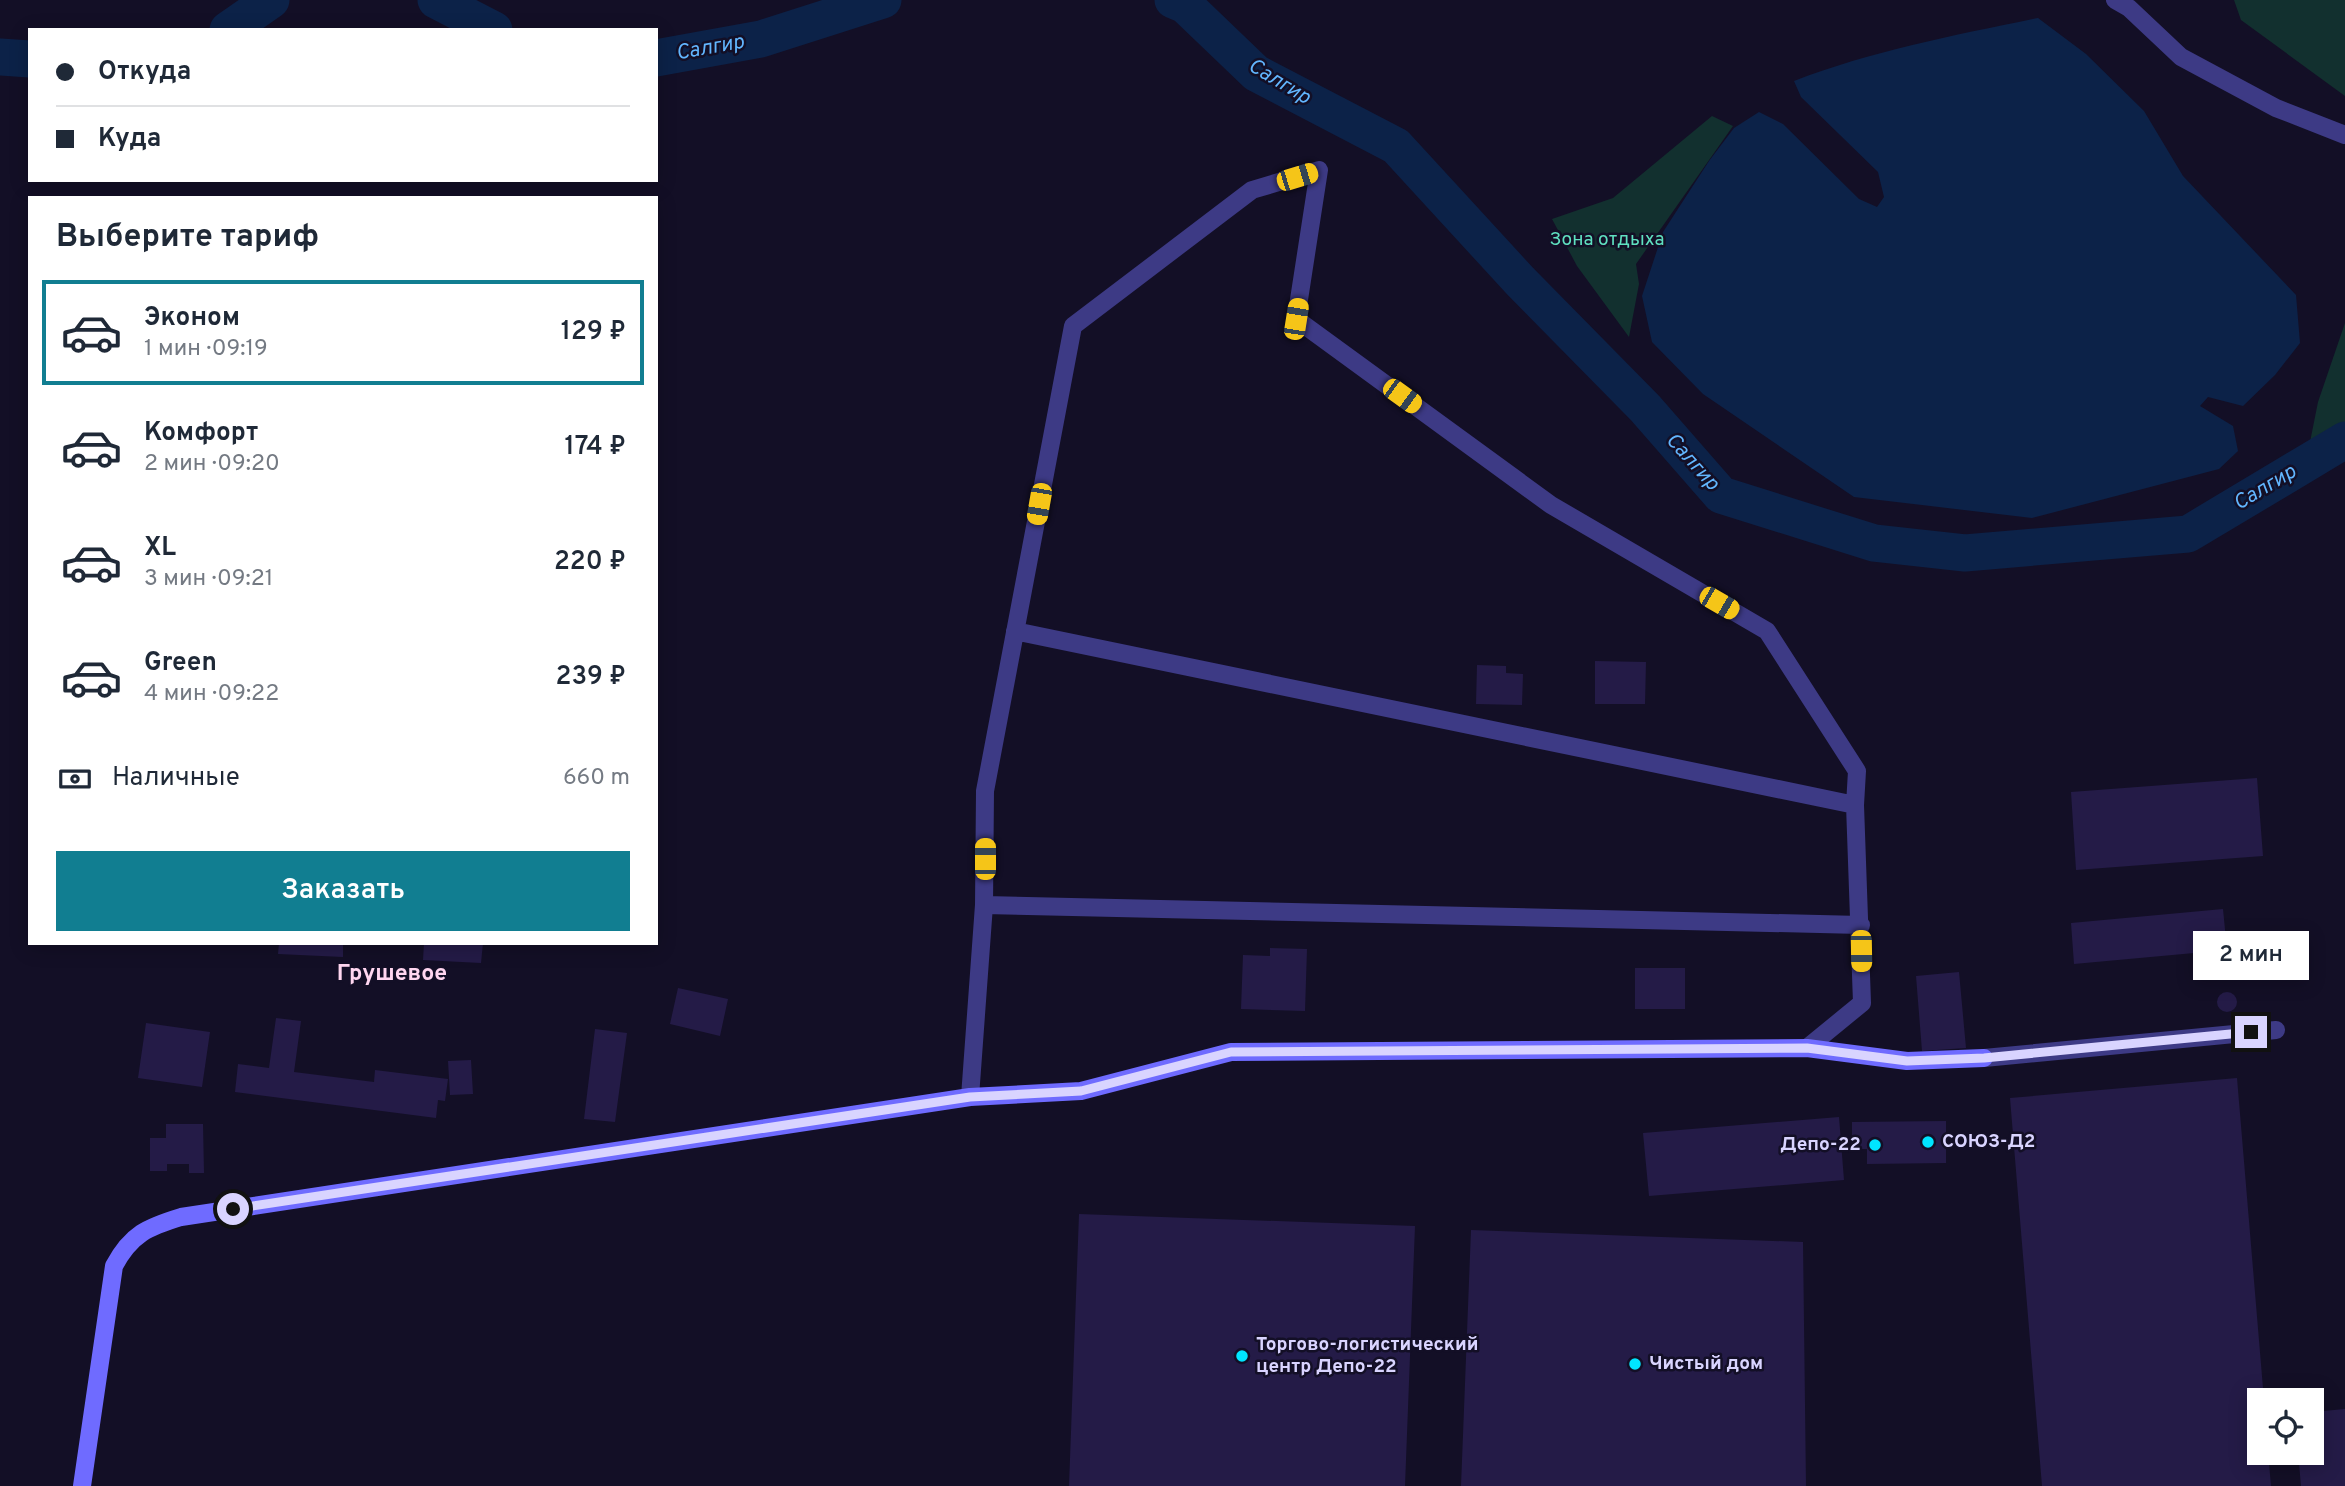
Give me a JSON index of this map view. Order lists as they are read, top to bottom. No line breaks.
{"districts":["Грушевое"],"water":["Салгир"],"parks":["Зона отдыха"],"places":["СОЮЗ-Д2","Депо-22","Торгово-логистический центр Депо-22","Чистый дом"],"page":{"banner":["Откуда","Куда"],"heading":"Выберите тариф","list":[{"name":"Эконом","note":"1 мин · 09:19","value":"129 ₽"},{"name":"Комфорт","note":"2 мин · 09:20","value":"174 ₽"},{"name":"XL","note":"3 мин · 09:21","value":"220 ₽"},{"name":"Green","note":"4 мин · 09:22","value":"239 ₽"}],"pay":["Наличные","660 m"],"buttons":"Заказать","bubble":"2 мин"}}
